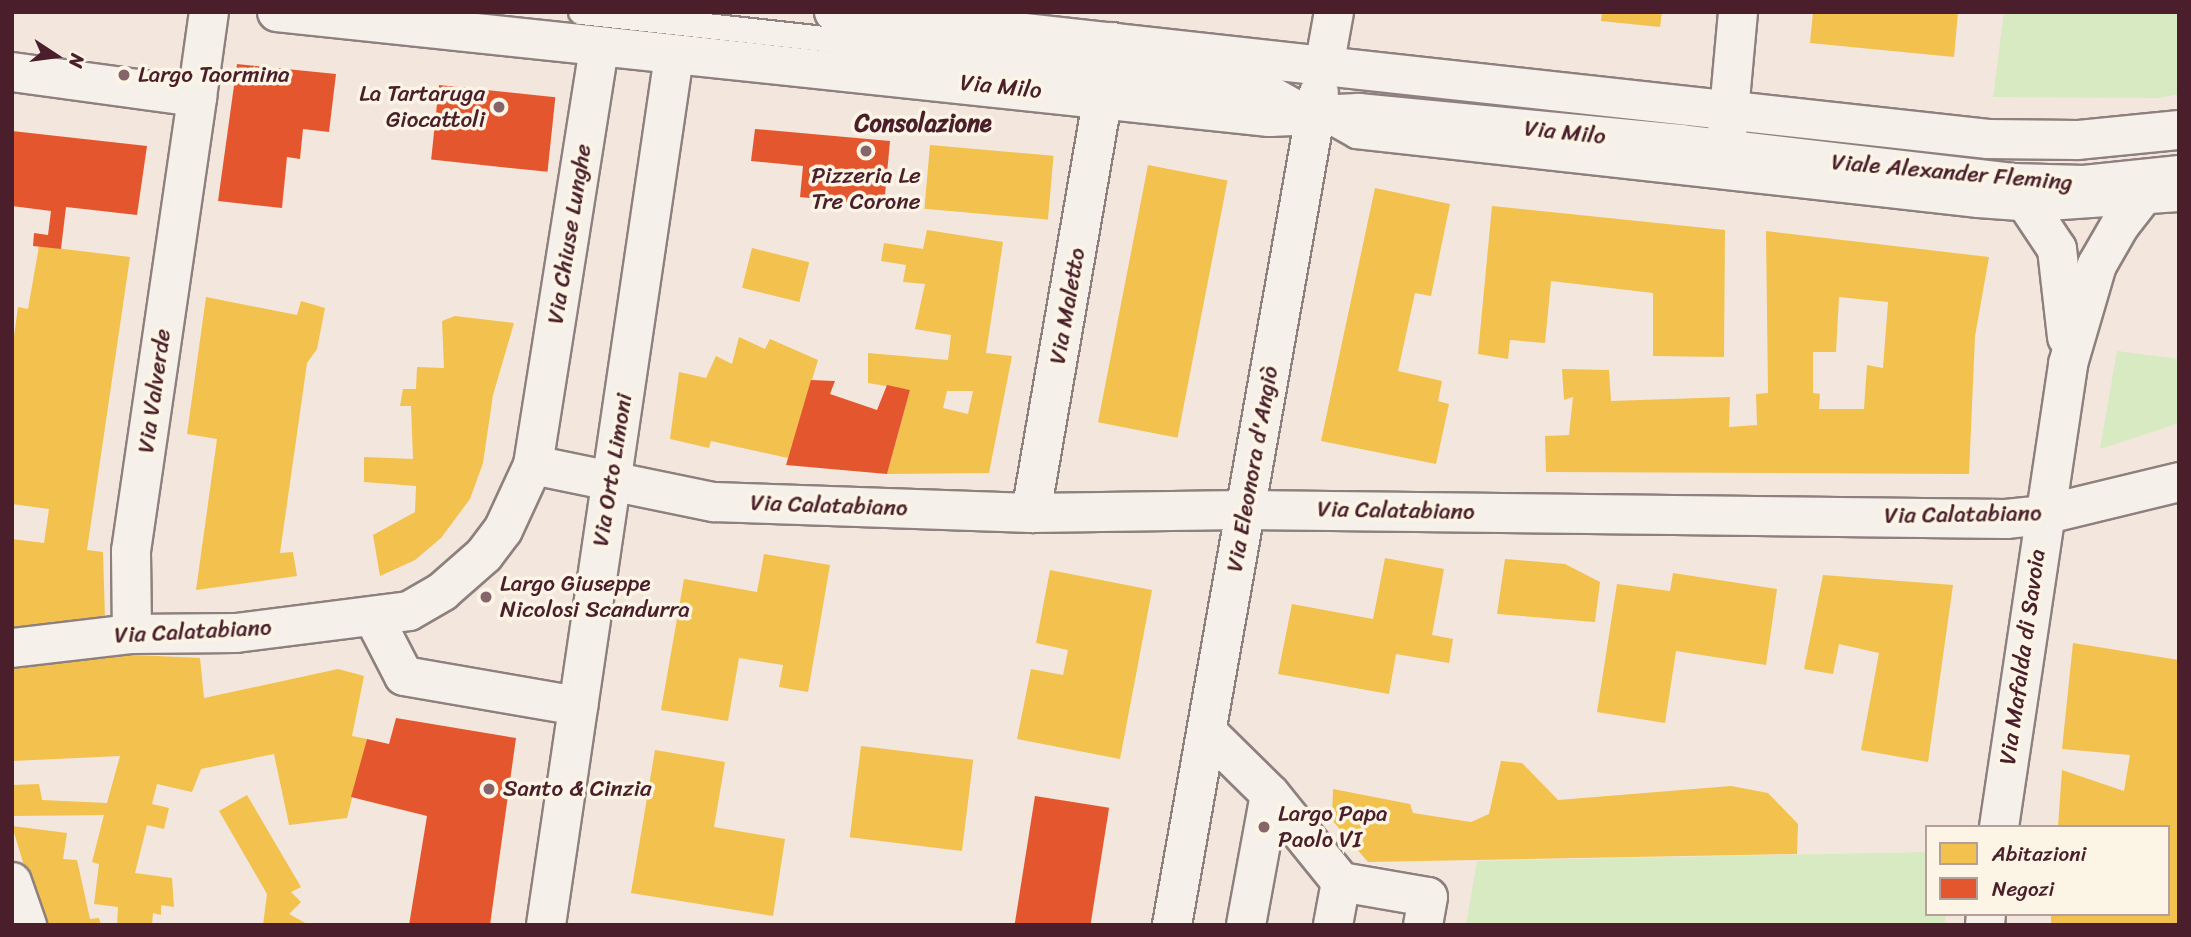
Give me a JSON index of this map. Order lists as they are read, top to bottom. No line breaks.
{"streets":{"street":["Via Milo","Viale Alexander Fleming","Via Chiuse Lunghe","Via Maletto","Via Valverde","Via Eleonora d'Angiò","Via Orto Limoni","Via Calatabiano","Via Mafalda di Savoia"]},"crossings":[["Via Milo","Viale Alexander Fleming"],["Via Milo","Via Chiuse Lunghe"],["Via Milo","Via Maletto"],["Via Milo","Via Eleonora d'Angiò"],["Via Milo","Via Orto Limoni"],["Via Chiuse Lunghe","Via Calatabiano"],["Via Maletto","Via Calatabiano"],["Via Valverde","Via Calatabiano"],["Via Eleonora d'Angiò","Via Calatabiano"],["Via Orto Limoni","Via Calatabiano"],["Via Calatabiano","Via Mafalda di Savoia"]],"districts":["Consolazione"],"places":["Largo Taormina","La Tartaruga Giocattoli","Pizzeria Le Tre Corone","Largo Giuseppe Nicolosi Scandurra","Santo & Cinzia","Largo Papa Paolo VI"],"legend":["Abitazioni","Negozi"],"north":"right"}
